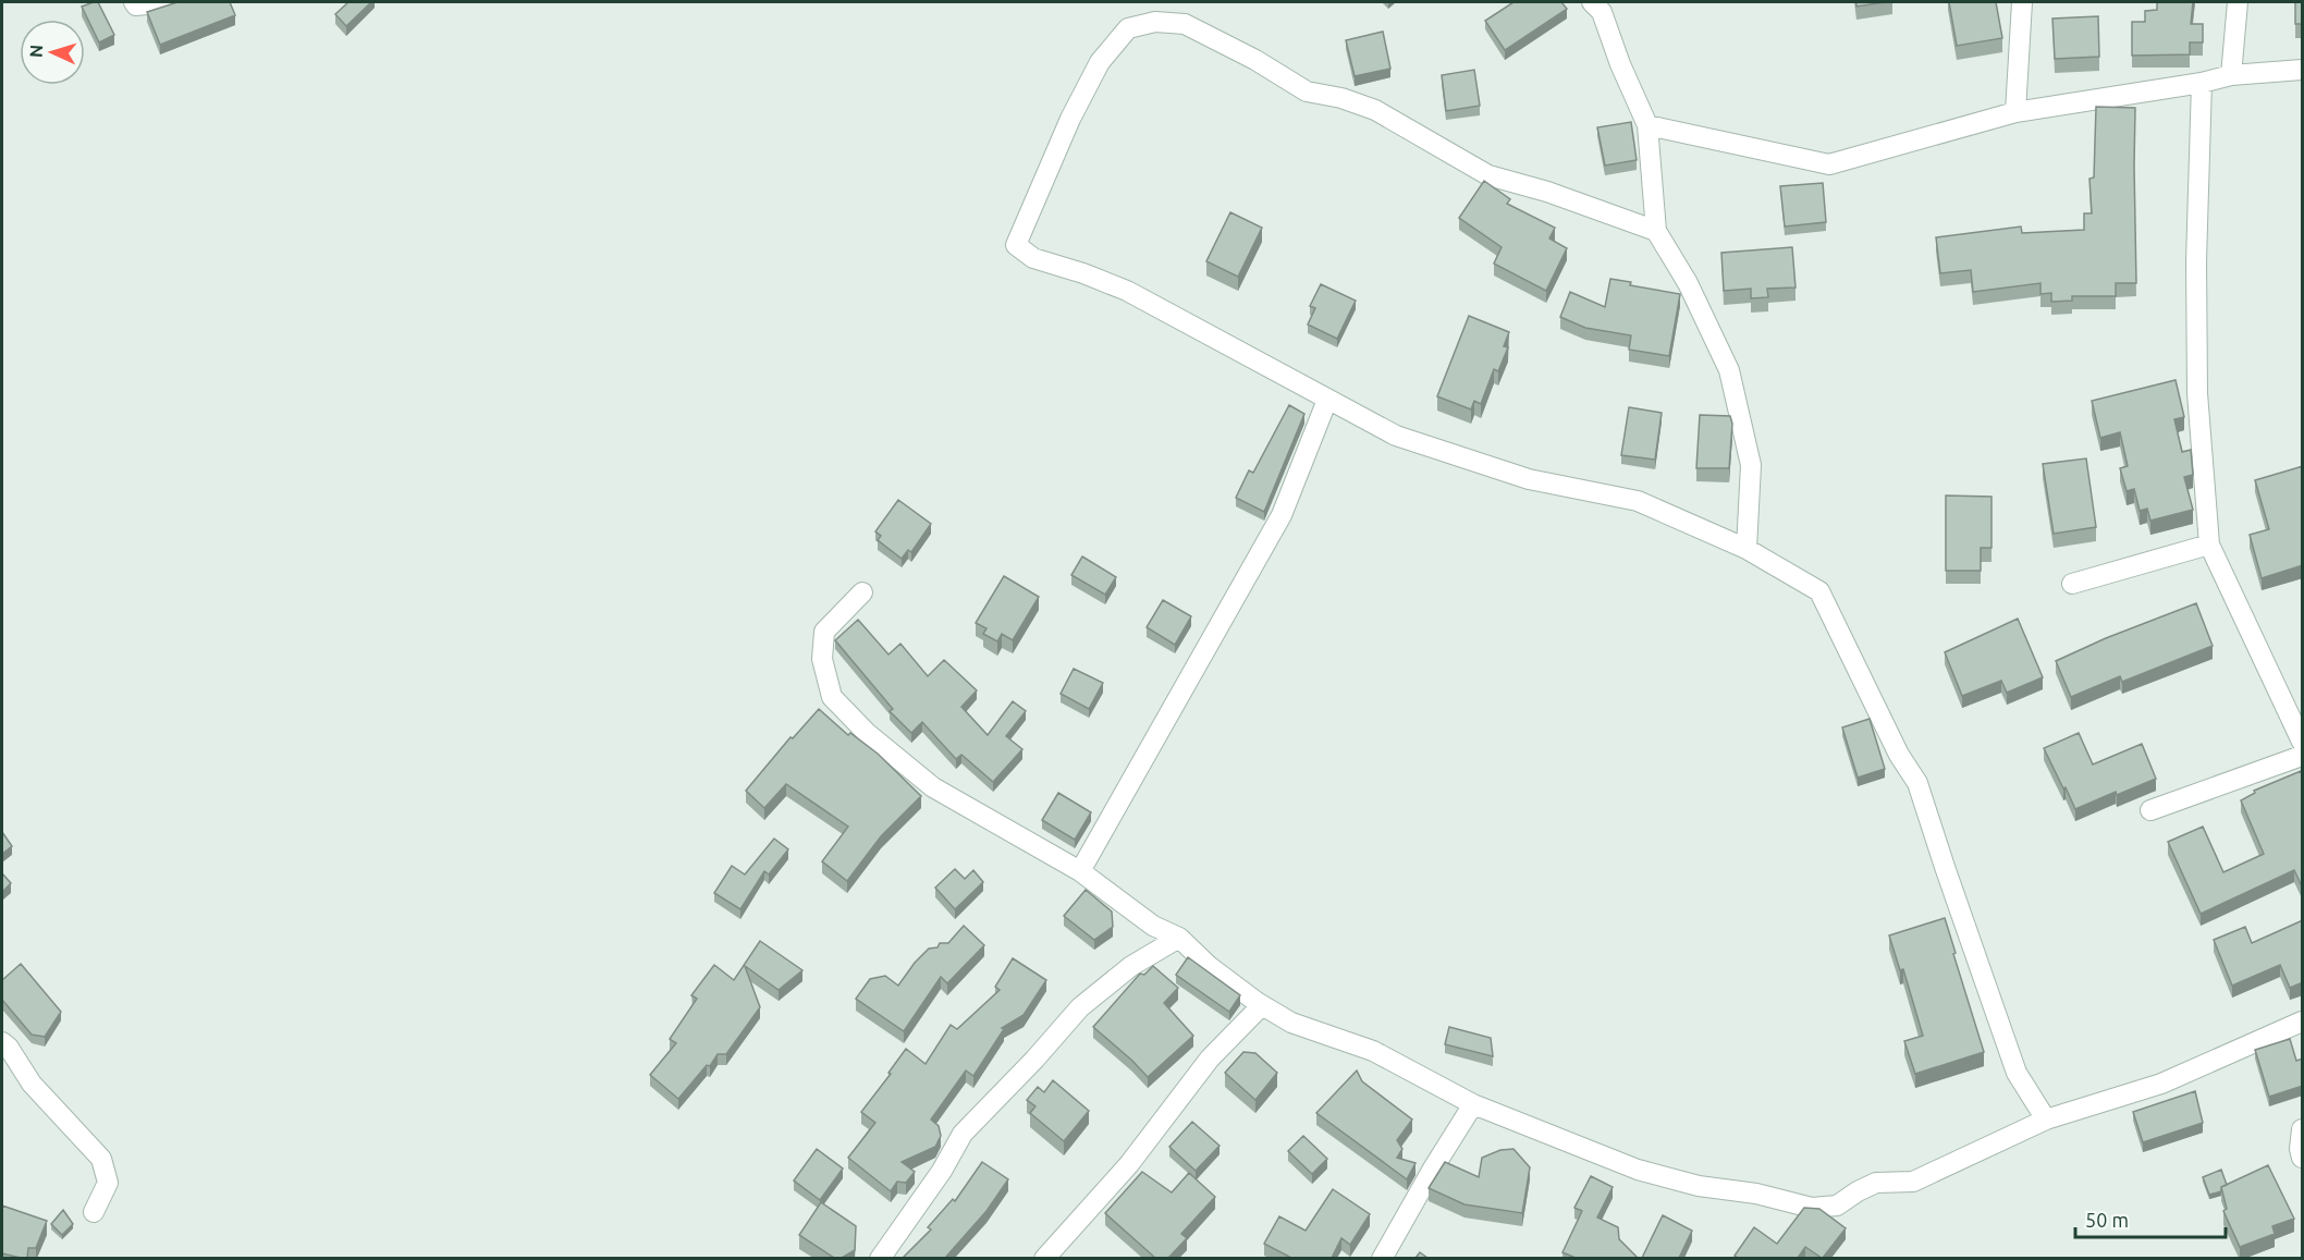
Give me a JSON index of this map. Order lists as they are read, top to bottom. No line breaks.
{"scale_bar":"50 m","north":"left"}
